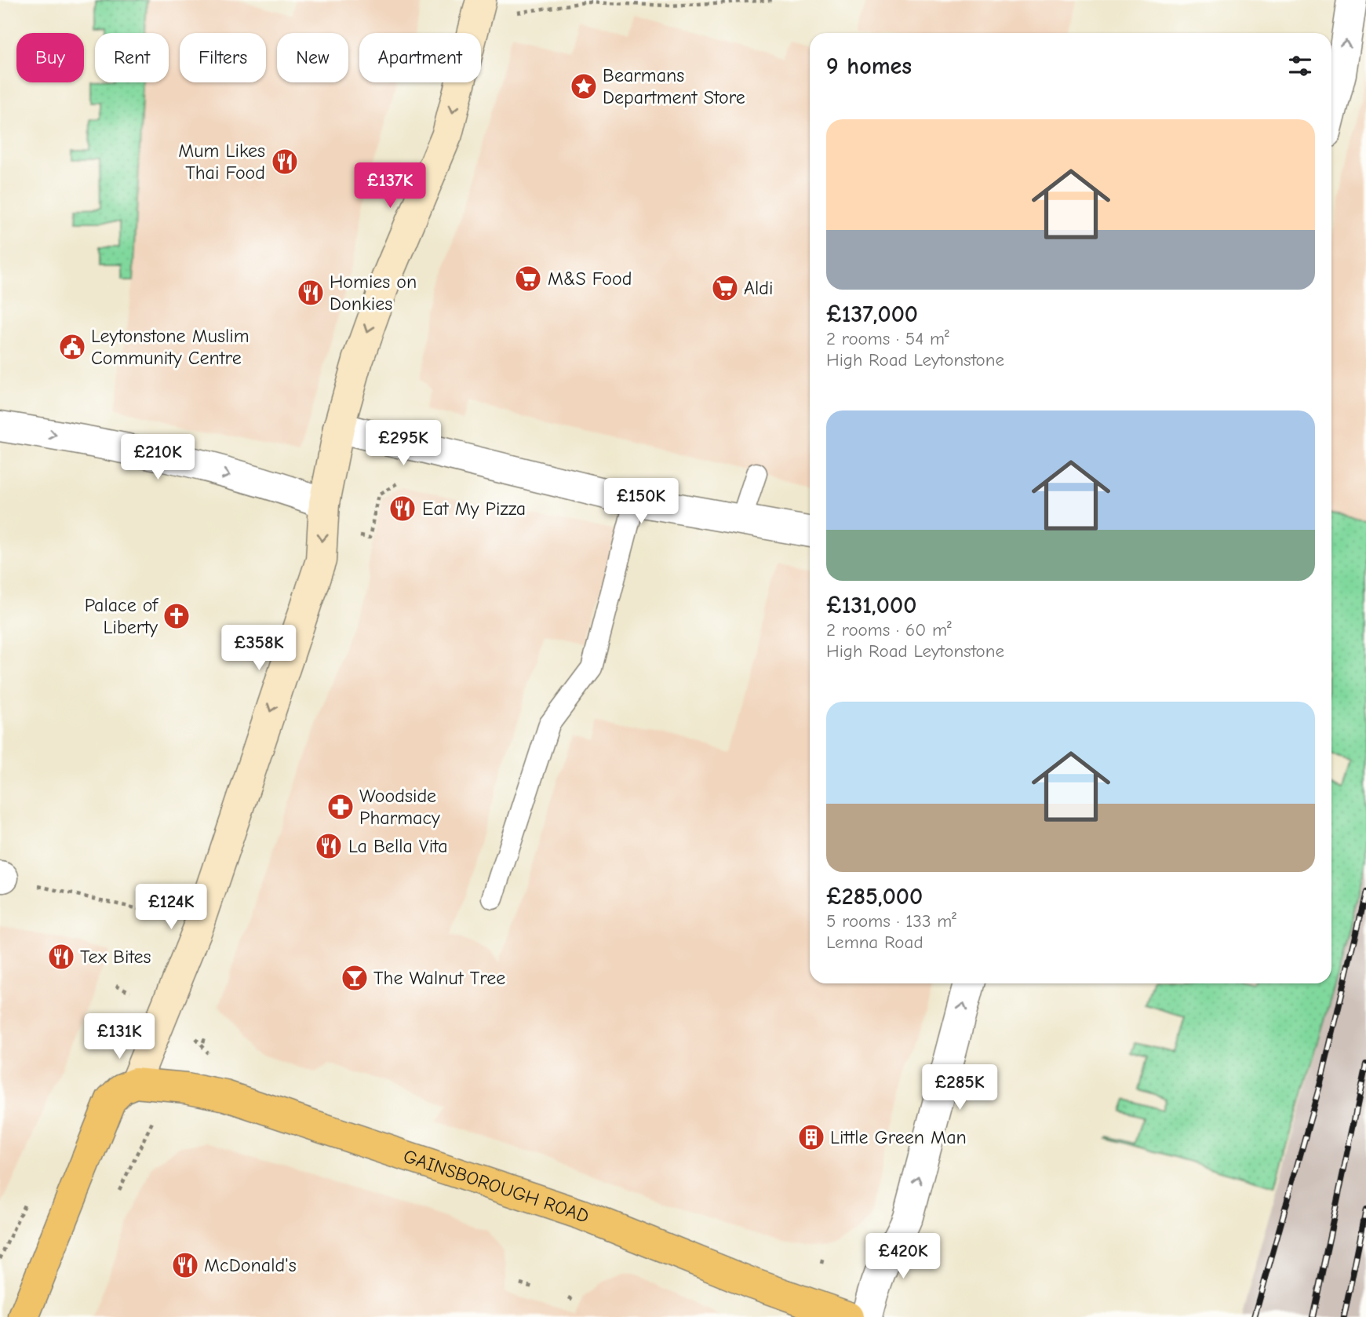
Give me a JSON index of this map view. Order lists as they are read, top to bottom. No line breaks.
{"streets":{"main road":["GAINSBOROUGH ROAD"]},"places":{"place":["Bearmans Department Store"],"restaurant":["Mum Likes Thai Food","Homies on Donkies","Eat My Pizza","La Bella Vita","Tex Bites","McDonald's"],"supermarket":["M&S Food","Aldi"],"public building":["Leytonstone Muslim Community Centre"],"church":["Palace of Liberty"],"pharmacy":["Woodside Pharmacy"],"bar":["The Walnut Tree"],"building":["Little Green Man"]},"page":{"chip":["Buy","Rent","Filters","New","Apartment"],"heading":"9 homes","list":[{"name":"£137,000","note":"2 rooms · 54 m² · High Road Leytonstone"},{"name":"£131,000","note":"2 rooms · 60 m² · High Road Leytonstone"},{"name":"£285,000","note":"5 rooms · 133 m² · Lemna Road"}],"price":["£137K","£295K","£210K","£150K","£358K","£124K","£131K","£285K","£420K"]}}
